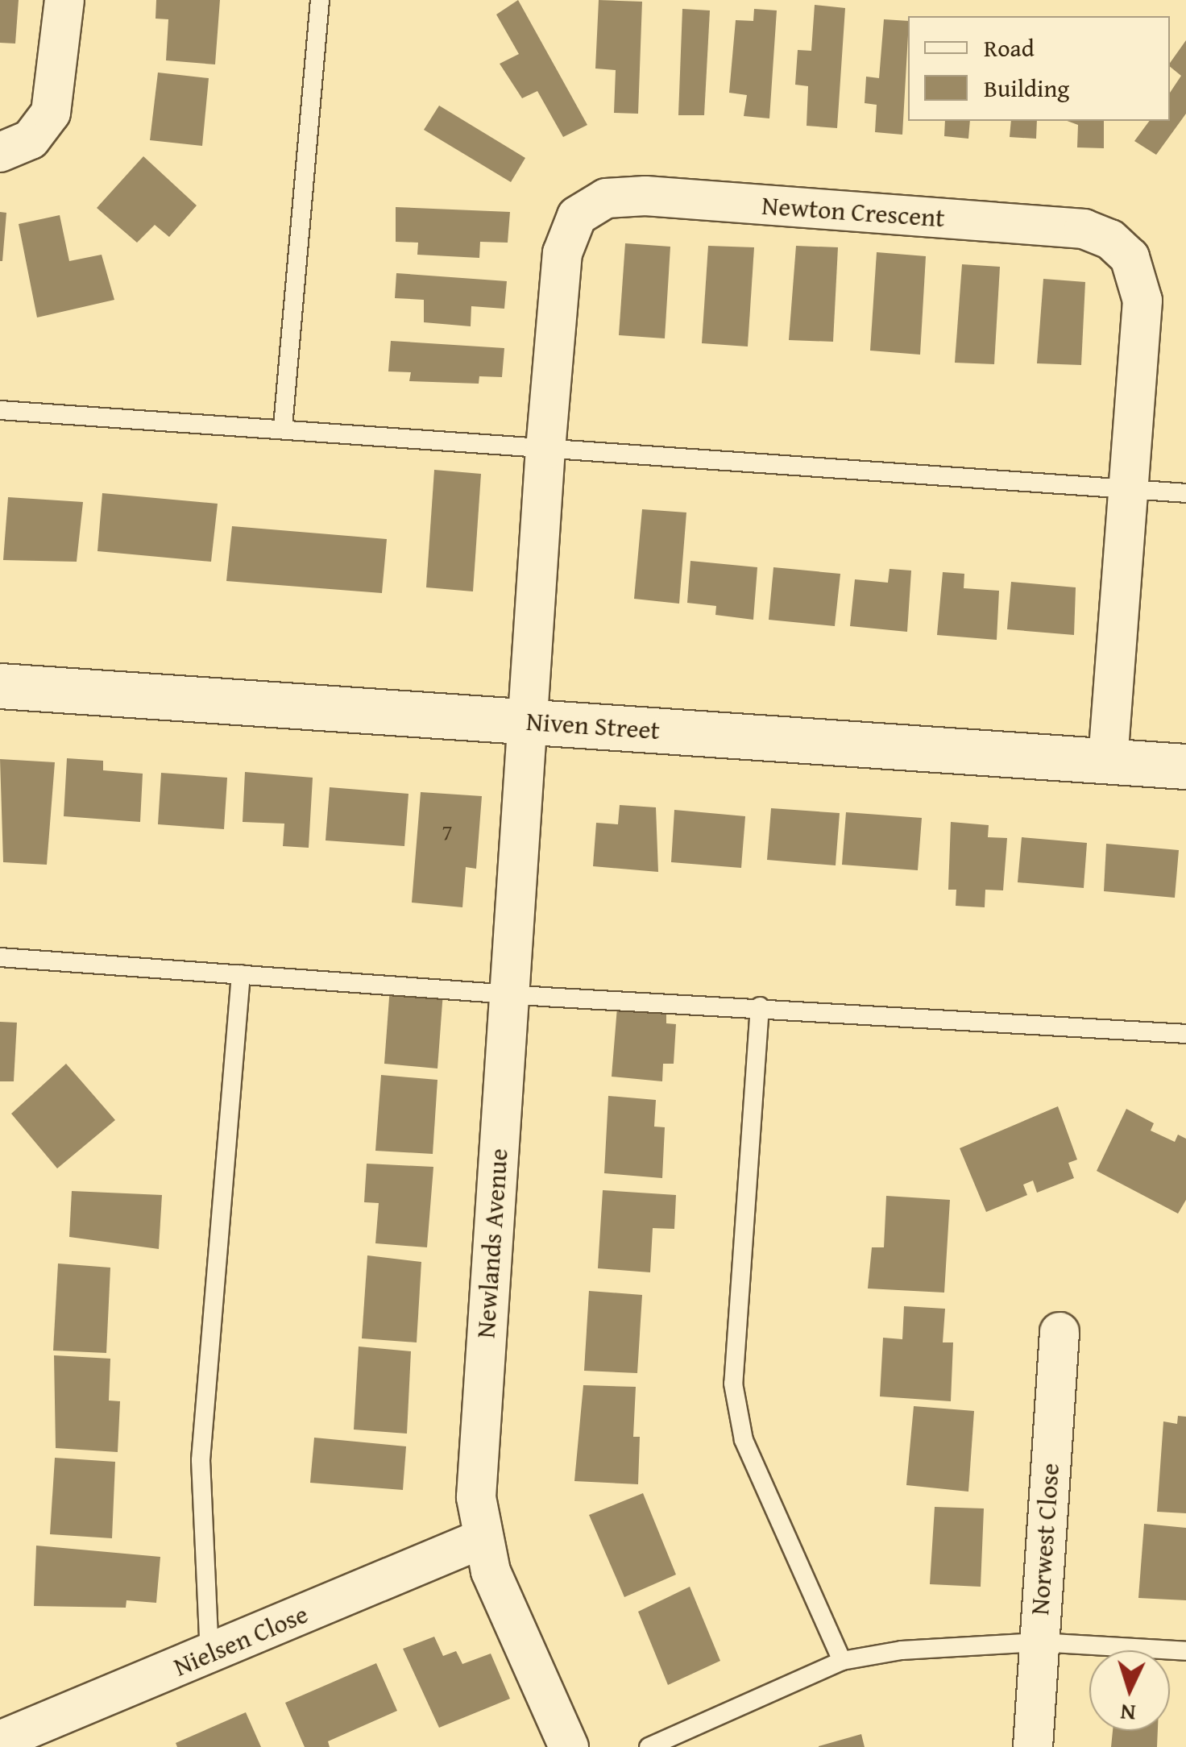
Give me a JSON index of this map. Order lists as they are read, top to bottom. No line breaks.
{"streets":{"street":["Newton Crescent","Niven Street","Newlands Avenue","Norwest Close","Nielsen Close"]},"crossings":[["Newton Crescent","Niven Street"],["Newton Crescent","Newlands Avenue"],["Niven Street","Newlands Avenue"],["Newlands Avenue","Nielsen Close"]],"house_numbers":["7"],"legend":["Road","Building"],"north":"bottom"}
